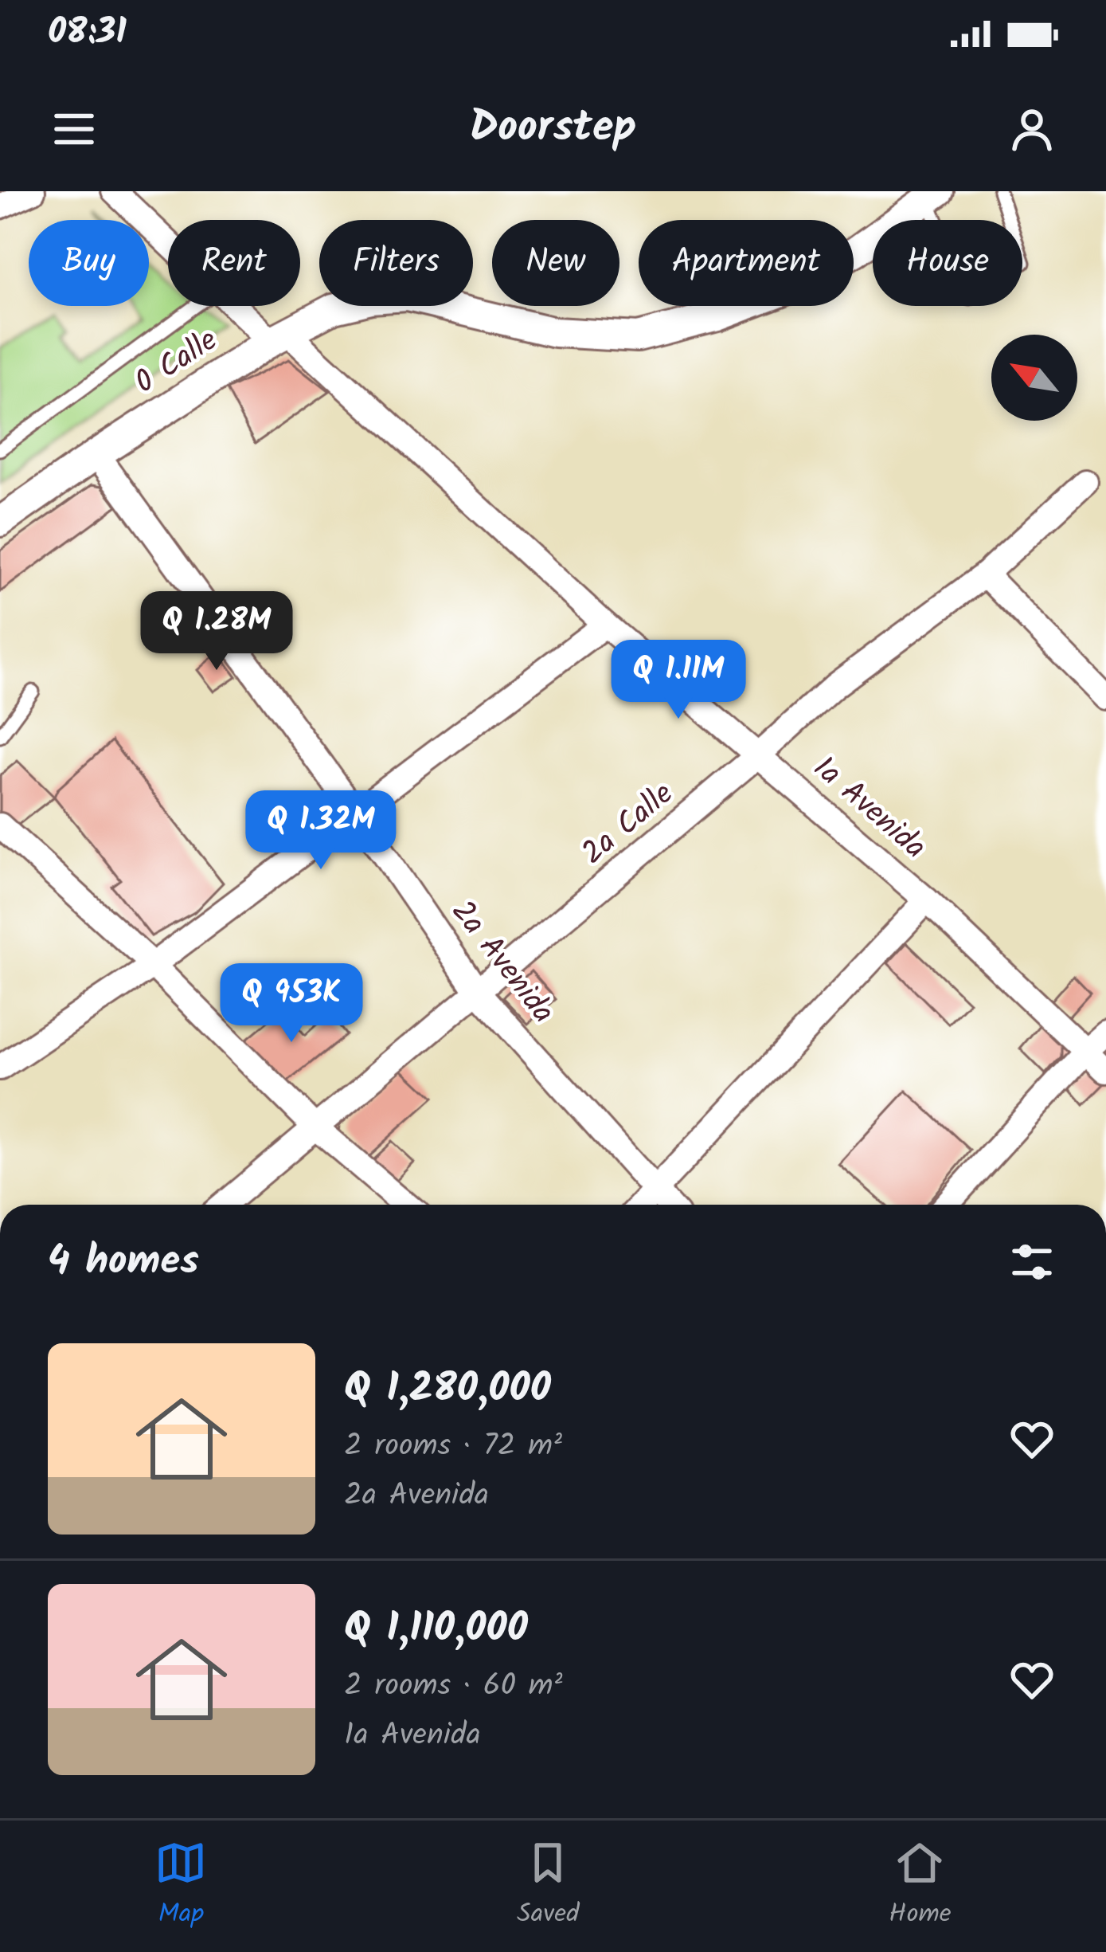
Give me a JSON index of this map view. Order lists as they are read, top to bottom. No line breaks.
{"streets":{"street":["0 Calle","1a Avenida","2a Calle","2a Avenida"]},"crossings":[["0 Calle","1a Avenida"],["0 Calle","2a Avenida"],["1a Avenida","2a Calle"],["2a Calle","2a Avenida"]],"north":"top left","page":{"status":"08:31","header":"Doorstep","chip":["Buy","Rent","Filters","New","Apartment","House"],"price":["Q 1.28M","Q 1.11M","Q 1.32M","Q 953K"],"heading":"4 homes","list":[{"name":"Q 1,280,000","note":"2 rooms · 72 m² · 2a Avenida"},{"name":"Q 1,110,000","note":"2 rooms · 60 m² · 1a Avenida"}],"tabs":["Map","Saved","Home"]}}
